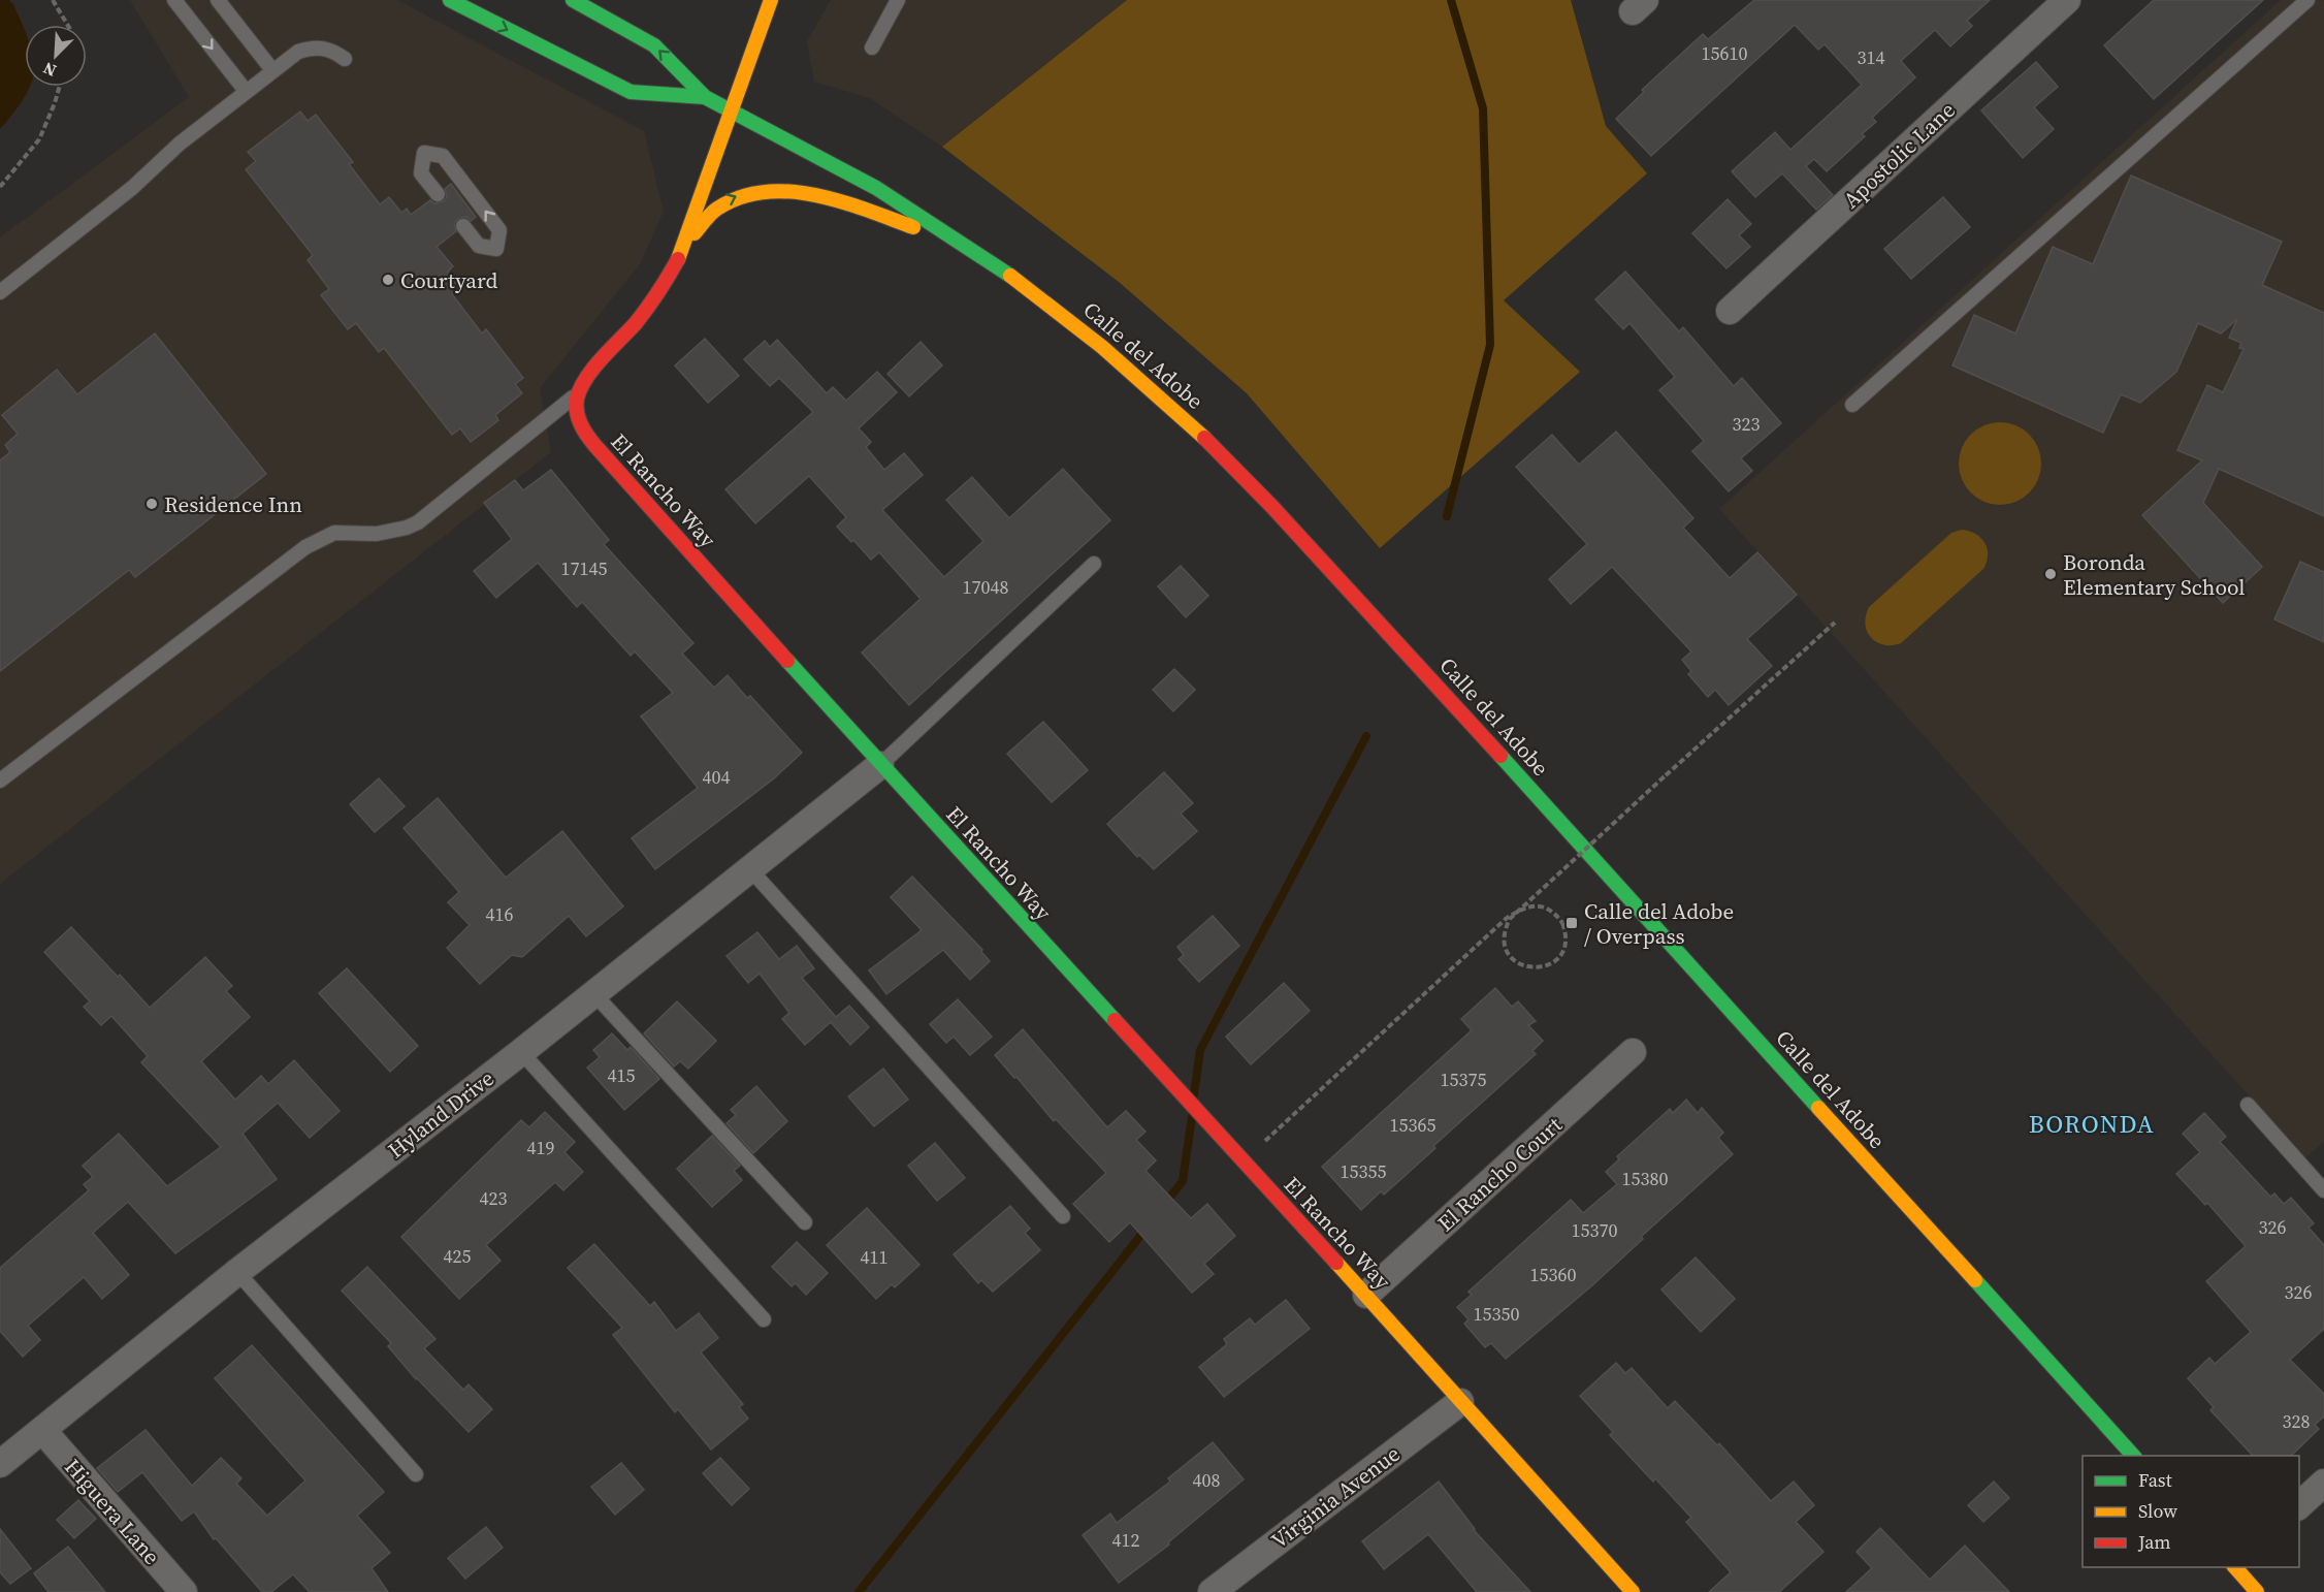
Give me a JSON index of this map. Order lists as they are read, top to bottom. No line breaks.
{"streets":{"street":["Apostolic Lane","Calle del Adobe","El Rancho Way","Hyland Drive","El Rancho Court","Virginia Avenue","Higuera Lane"]},"crossings":[["El Rancho Way","Hyland Drive"],["El Rancho Way","El Rancho Court"],["El Rancho Way","Virginia Avenue"],["Hyland Drive","Higuera Lane"]],"districts":["BORONDA"],"places":{"other":["Courtyard","Residence Inn","Boronda Elementary School"],"transit":["Calle del Adobe / Overpass"]},"house_numbers":["15610","314","323","17145","17048","404","416","415","15375","15365","419","15355","15380","423","326","15370","425","411","15360","326","15350","328","408","412"],"legend":["Fast","Slow","Jam"],"north":"bottom left"}
